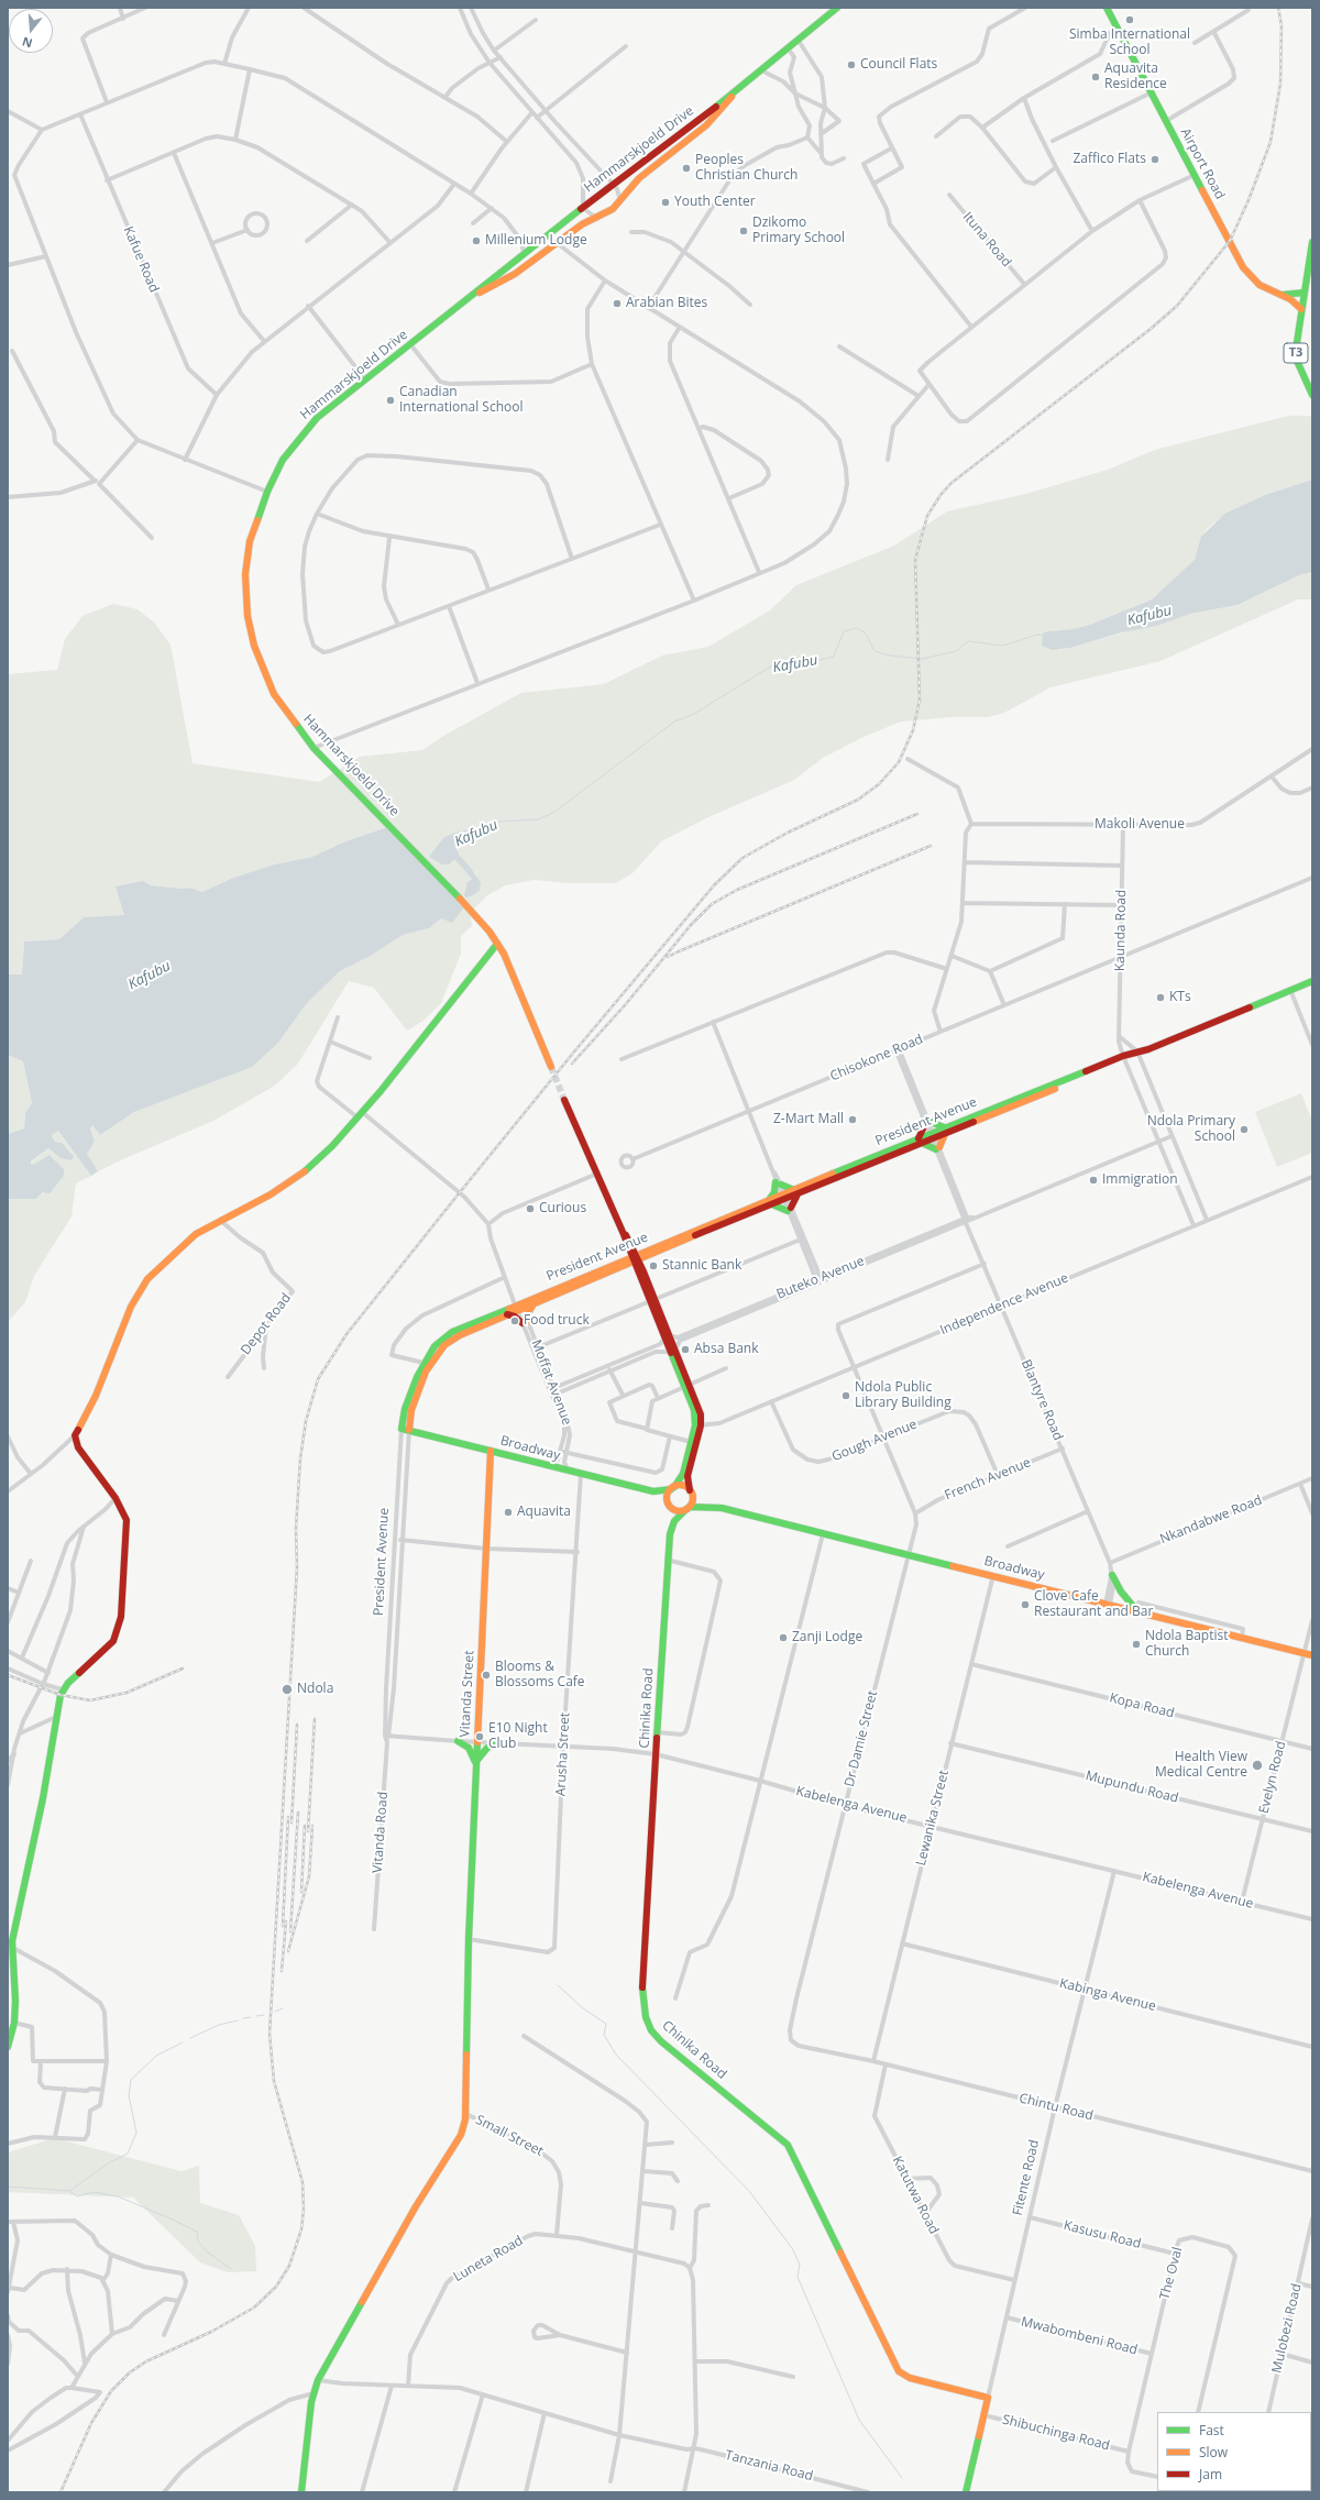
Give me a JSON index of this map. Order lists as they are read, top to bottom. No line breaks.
{"streets":{"main road":["Hammarskjoeld Drive","Airport Road","T3","President Avenue","Broadway","Vitanda Street","Chinika Road","Fitente Road"],"street":["Ituna Road","Kafue Road","Makoli Avenue","Kaunda Road","Chisokone Road","Buteko Avenue","Independence Avenue","Depot Road","Moffat Avenue","Blantyre Road","Gough Avenue","French Avenue","Nkandabwe Road","Kopa Road","Dr Damie Street","Arusha Street","Evelyn Road","Mupundu Road","Kabelenga Avenue","Lewanika Street","Vitanda Road","Kabinga Avenue","Chintu Road","Small Street","Katutwa Road","Kasusu Road","Luneta Road","The Oval","Mulobezi Road","Mwabombeni Road","Shibuchinga Road","Tanzania Road"]},"crossings":[["Airport Road","T3"],["Makoli Avenue","Kaunda Road"],["Kaunda Road","Chisokone Road"],["Kaunda Road","President Avenue"],["Kaunda Road","Buteko Avenue"],["Kaunda Road","Independence Avenue"],["Chisokone Road","Blantyre Road"],["President Avenue","Moffat Avenue"],["President Avenue","Blantyre Road"],["President Avenue","Broadway"],["President Avenue","Kabelenga Avenue"],["President Avenue","Vitanda Road"],["Buteko Avenue","Moffat Avenue"],["Buteko Avenue","Blantyre Road"],["Independence Avenue","Blantyre Road"],["Independence Avenue","Gough Avenue"],["Moffat Avenue","Broadway"],["Blantyre Road","Broadway"],["Blantyre Road","French Avenue"],["Blantyre Road","Nkandabwe Road"],["Gough Avenue","French Avenue"],["Broadway","Vitanda Street"],["Broadway","Dr Damie Street"],["Broadway","Arusha Street"],["Broadway","Evelyn Road"],["Broadway","Lewanika Street"],["French Avenue","Dr Damie Street"],["Vitanda Street","Arusha Street"],["Vitanda Street","Kabelenga Avenue"],["Vitanda Street","Small Street"],["Vitanda Street","Tanzania Road"],["Kopa Road","Evelyn Road"],["Kopa Road","Lewanika Street"],["Chinika Road","Kabelenga Avenue"],["Chinika Road","Fitente Road"],["Dr Damie Street","Kabelenga Avenue"],["Dr Damie Street","Chintu Road"],["Arusha Street","Kabelenga Avenue"],["Evelyn Road","Mupundu Road"],["Evelyn Road","Kabelenga Avenue"],["Mupundu Road","Lewanika Street"],["Kabelenga Avenue","Lewanika Street"],["Kabelenga Avenue","Vitanda Road"],["Kabelenga Avenue","Fitente Road"],["Lewanika Street","Kabinga Avenue"],["Lewanika Street","Chintu Road"],["Kabinga Avenue","Fitente Road"],["Chintu Road","Fitente Road"],["Chintu Road","Katutwa Road"],["Small Street","Luneta Road"],["Fitente Road","Katutwa Road"],["Fitente Road","Kasusu Road"],["Fitente Road","Mwabombeni Road"],["Fitente Road","Shibuchinga Road"],["Kasusu Road","The Oval"],["Luneta Road","Tanzania Road"],["The Oval","Mwabombeni Road"],["The Oval","Shibuchinga Road"]],"water":["Kafubu"],"places":["Simba International School","Council Flats","Aquavita Residence","Zaffico Flats","Peoples Christian Church","Youth Center","Dzikomo Primary School","Millenium Lodge","Arabian Bites","Canadian International School","KTs","Z-Mart Mall","Ndola Primary School","Immigration","Curious","Stannic Bank","Food truck","Absa Bank","Ndola Public Library Building","Aquavita","Clove Cafe Restaurant and Bar","Zanji Lodge","Ndola Baptist Church","Blooms & Blossoms Cafe","Ndola","E10 Night Club","Health View Medical Centre"],"legend":["Fast","Slow","Jam"],"north":"bottom"}
